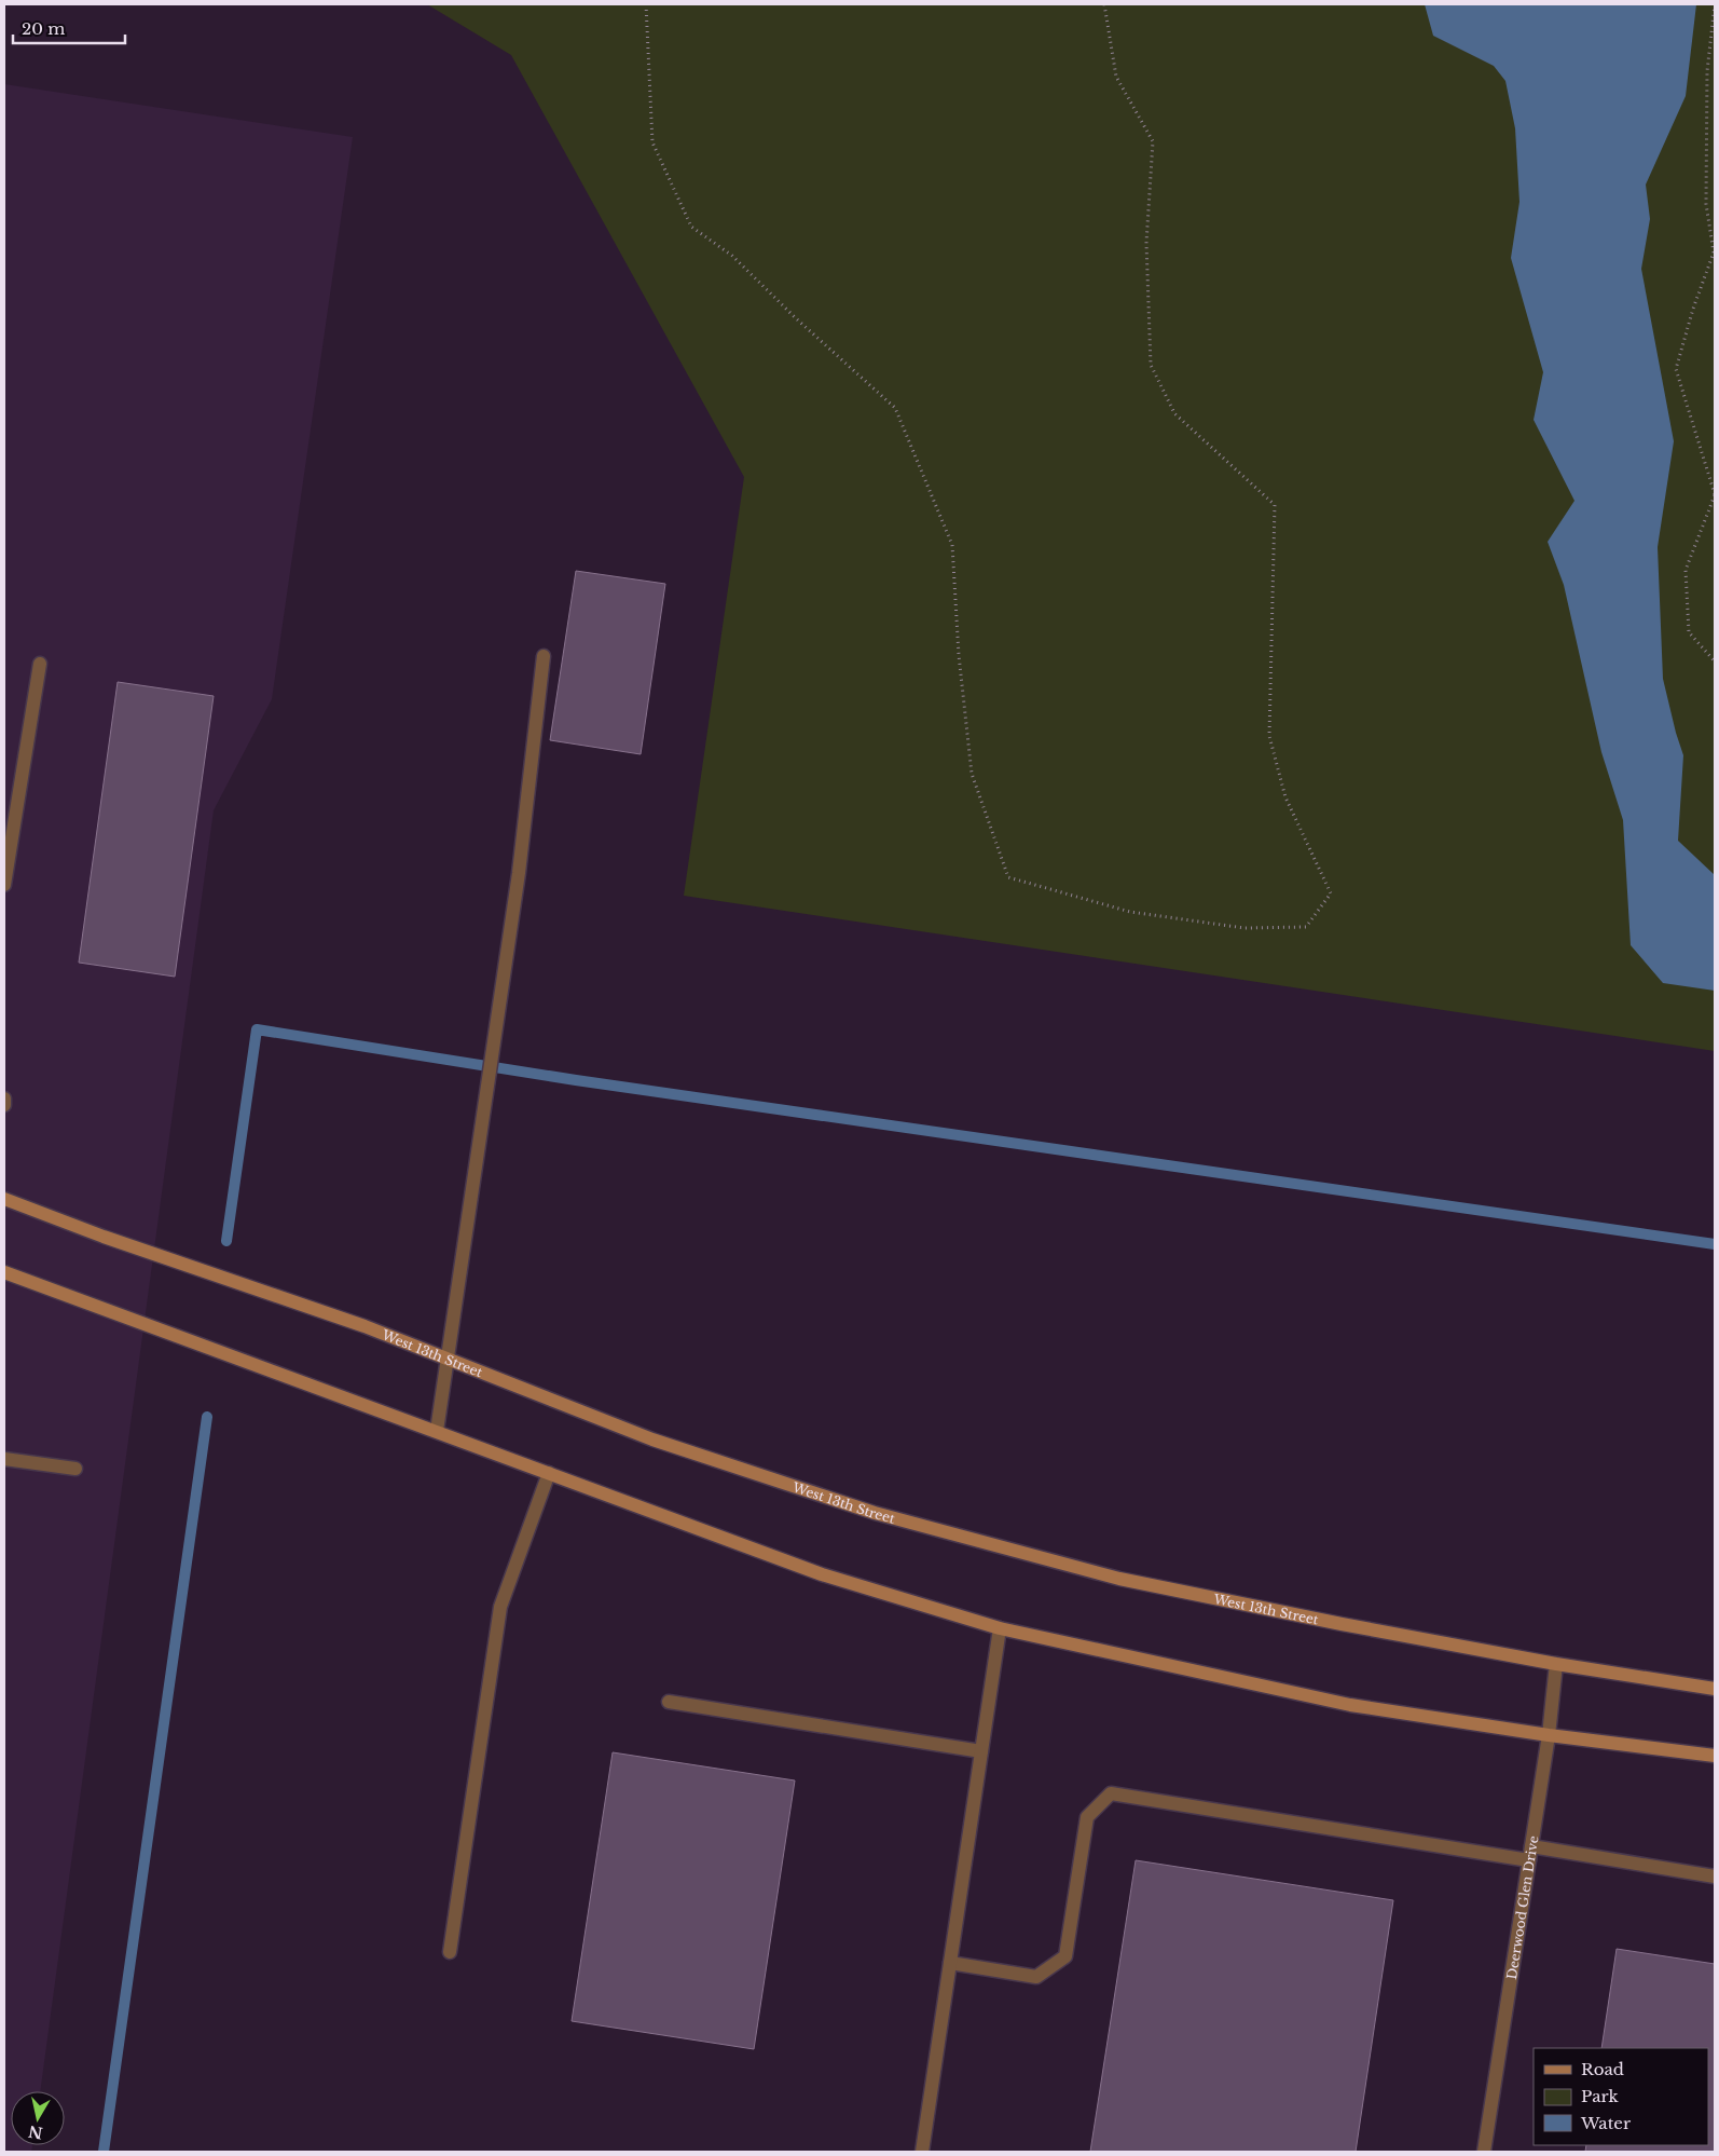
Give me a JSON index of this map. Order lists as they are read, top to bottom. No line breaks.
{"streets":{"main road":["West 13th Street"],"street":["Deerwood Glen Drive"]},"crossings":[["West 13th Street","Deerwood Glen Drive"]],"legend":["Road","Park","Water"],"scale_bar":"20 m","north":"bottom"}
